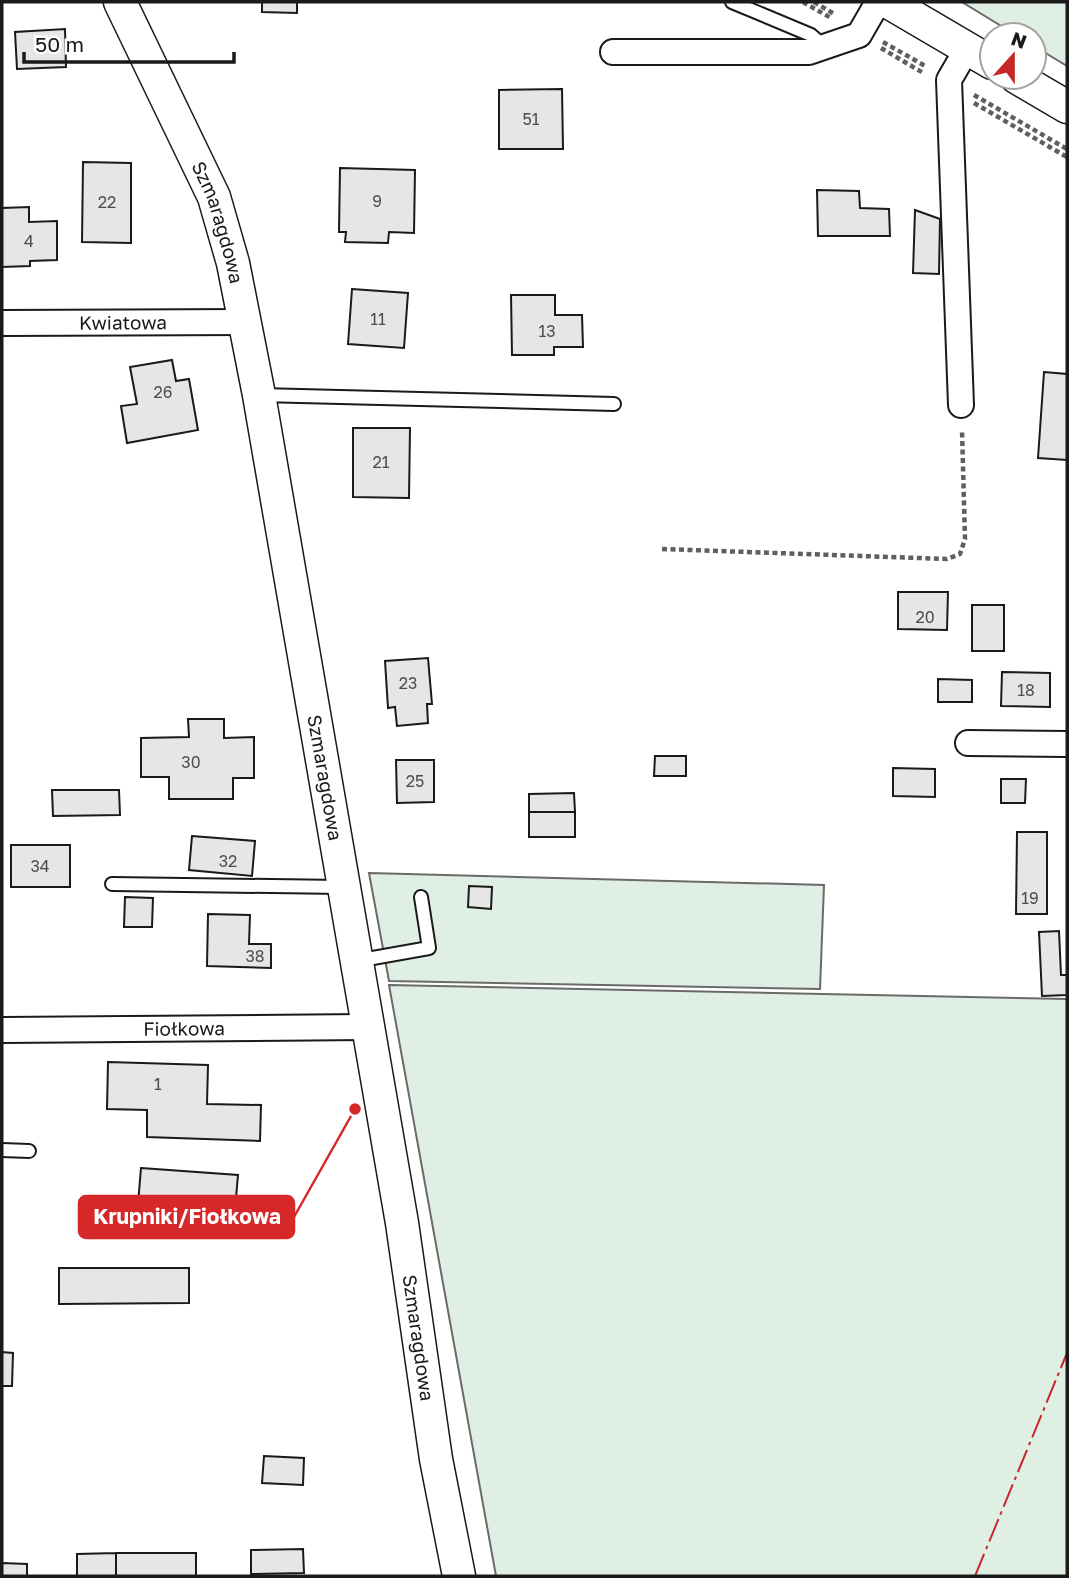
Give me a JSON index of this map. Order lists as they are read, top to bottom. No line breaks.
{"streets":{"street":["Szmaragdowa","Kwiatowa","Fiołkowa"]},"crossings":[["Szmaragdowa","Kwiatowa"],["Szmaragdowa","Fiołkowa"]],"places":["Krupniki/Fiołkowa"],"house_numbers":["51","9","22","4","11","13","26","21","20","23","18","30","25","32","34","19","38","1"],"scale_bar":"50 m","north":"top"}
